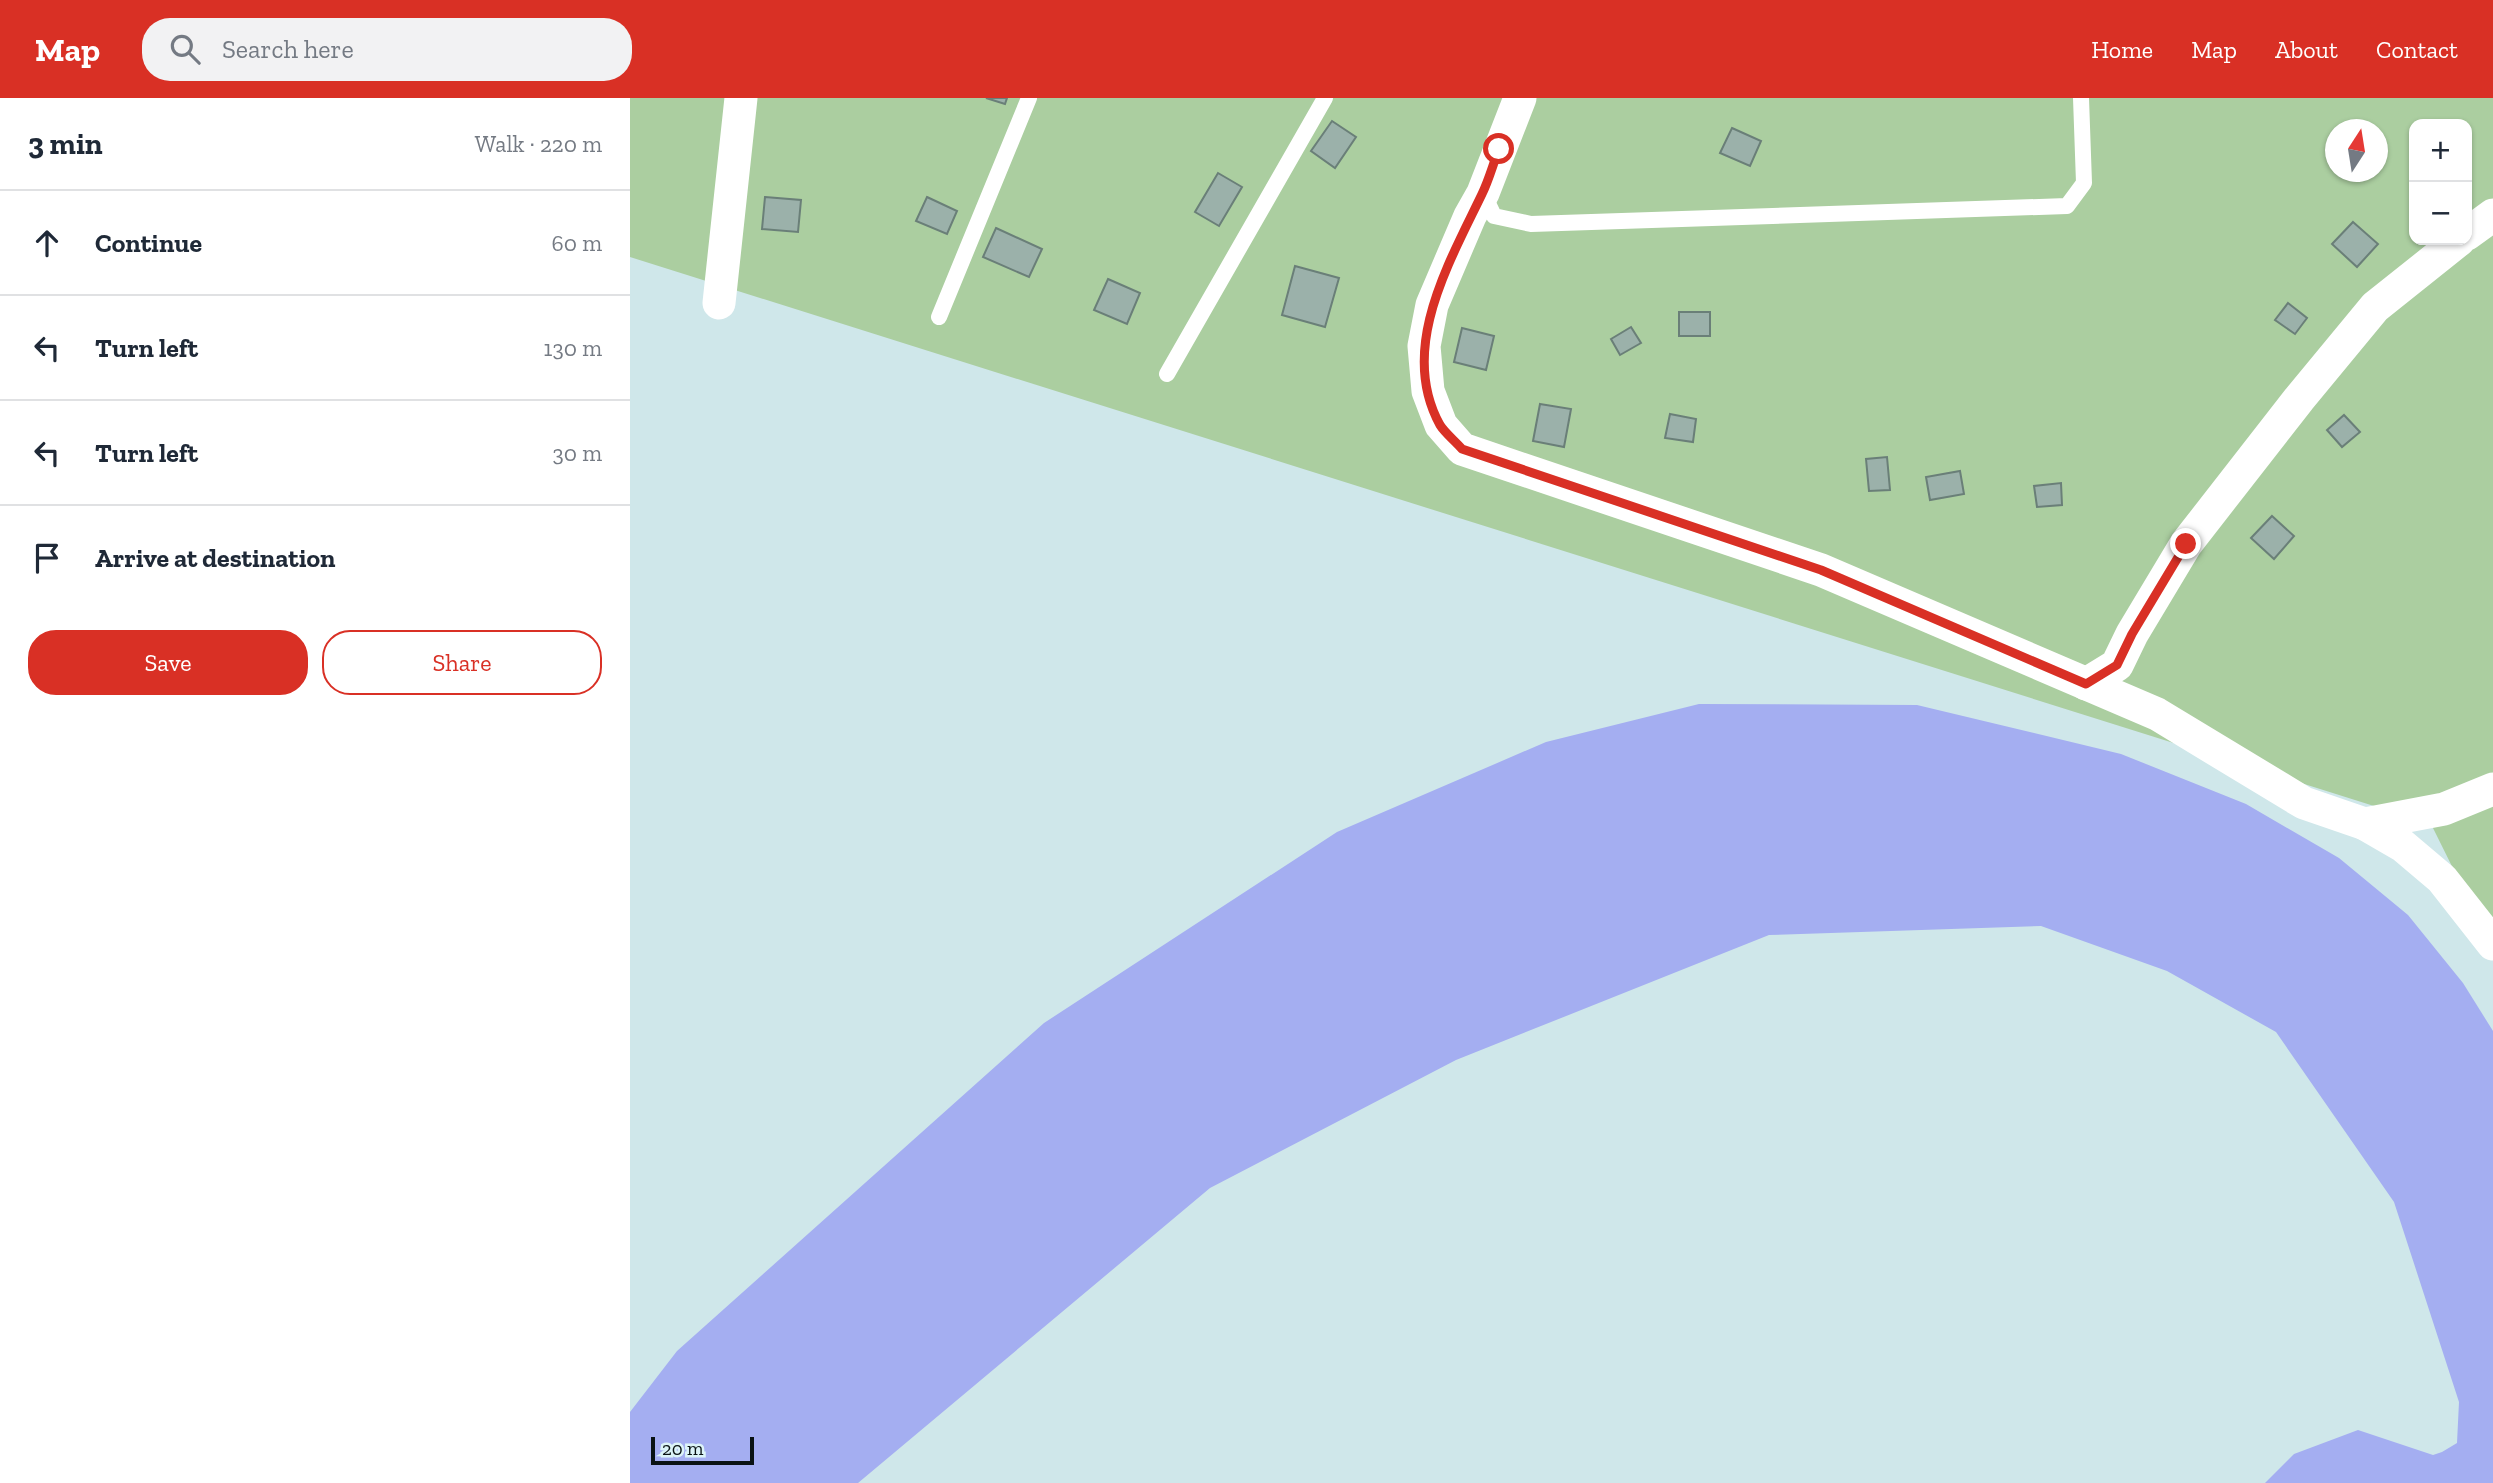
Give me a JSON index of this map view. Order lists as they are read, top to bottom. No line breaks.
{"scale_bar":"20 m","north":"top","page":{"header":"Map","search":"Search here","nav":["Home","Map","About","Contact"],"heading":["3 min","Walk · 220 m"],"map_buttons":["+","−"],"list":[["Continue","60 m"],["Turn left","130 m"],["Turn left","30 m"],"Arrive at destination"],"buttons":["Save","Share"],"scale":"20 m"}}
